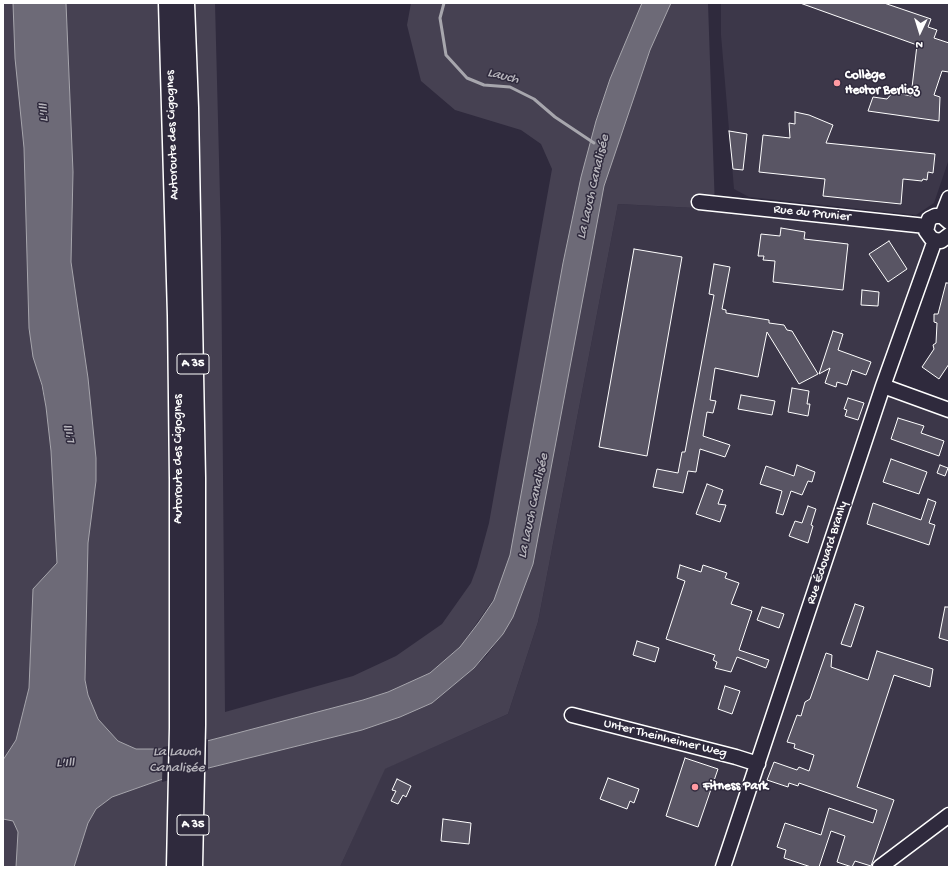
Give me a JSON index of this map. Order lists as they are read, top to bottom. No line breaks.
{"streets":{"highway":["Autoroute des Cigognes","A 35"],"street":["Rue du Prunier","Rue Édouard Branly","Unter Theinheimer Weg"]},"crossings":[["Rue Édouard Branly","Unter Theinheimer Weg"]],"water":["Lauch","L'Ill","La Lauch Canalisée"],"places":["Collège Hector Berlioz","Fitness Park"],"north":"bottom"}
